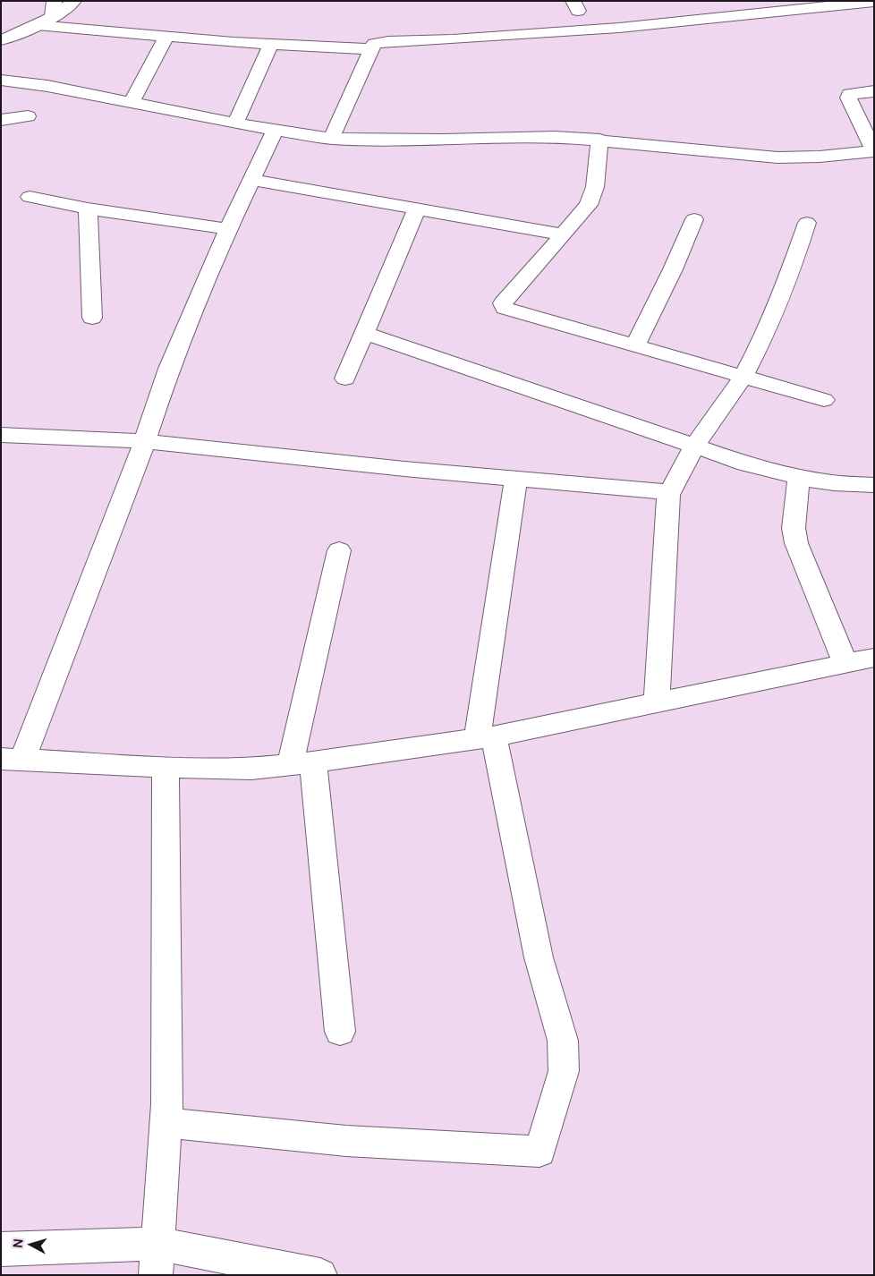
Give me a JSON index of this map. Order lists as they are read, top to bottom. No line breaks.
{"north":"left"}
